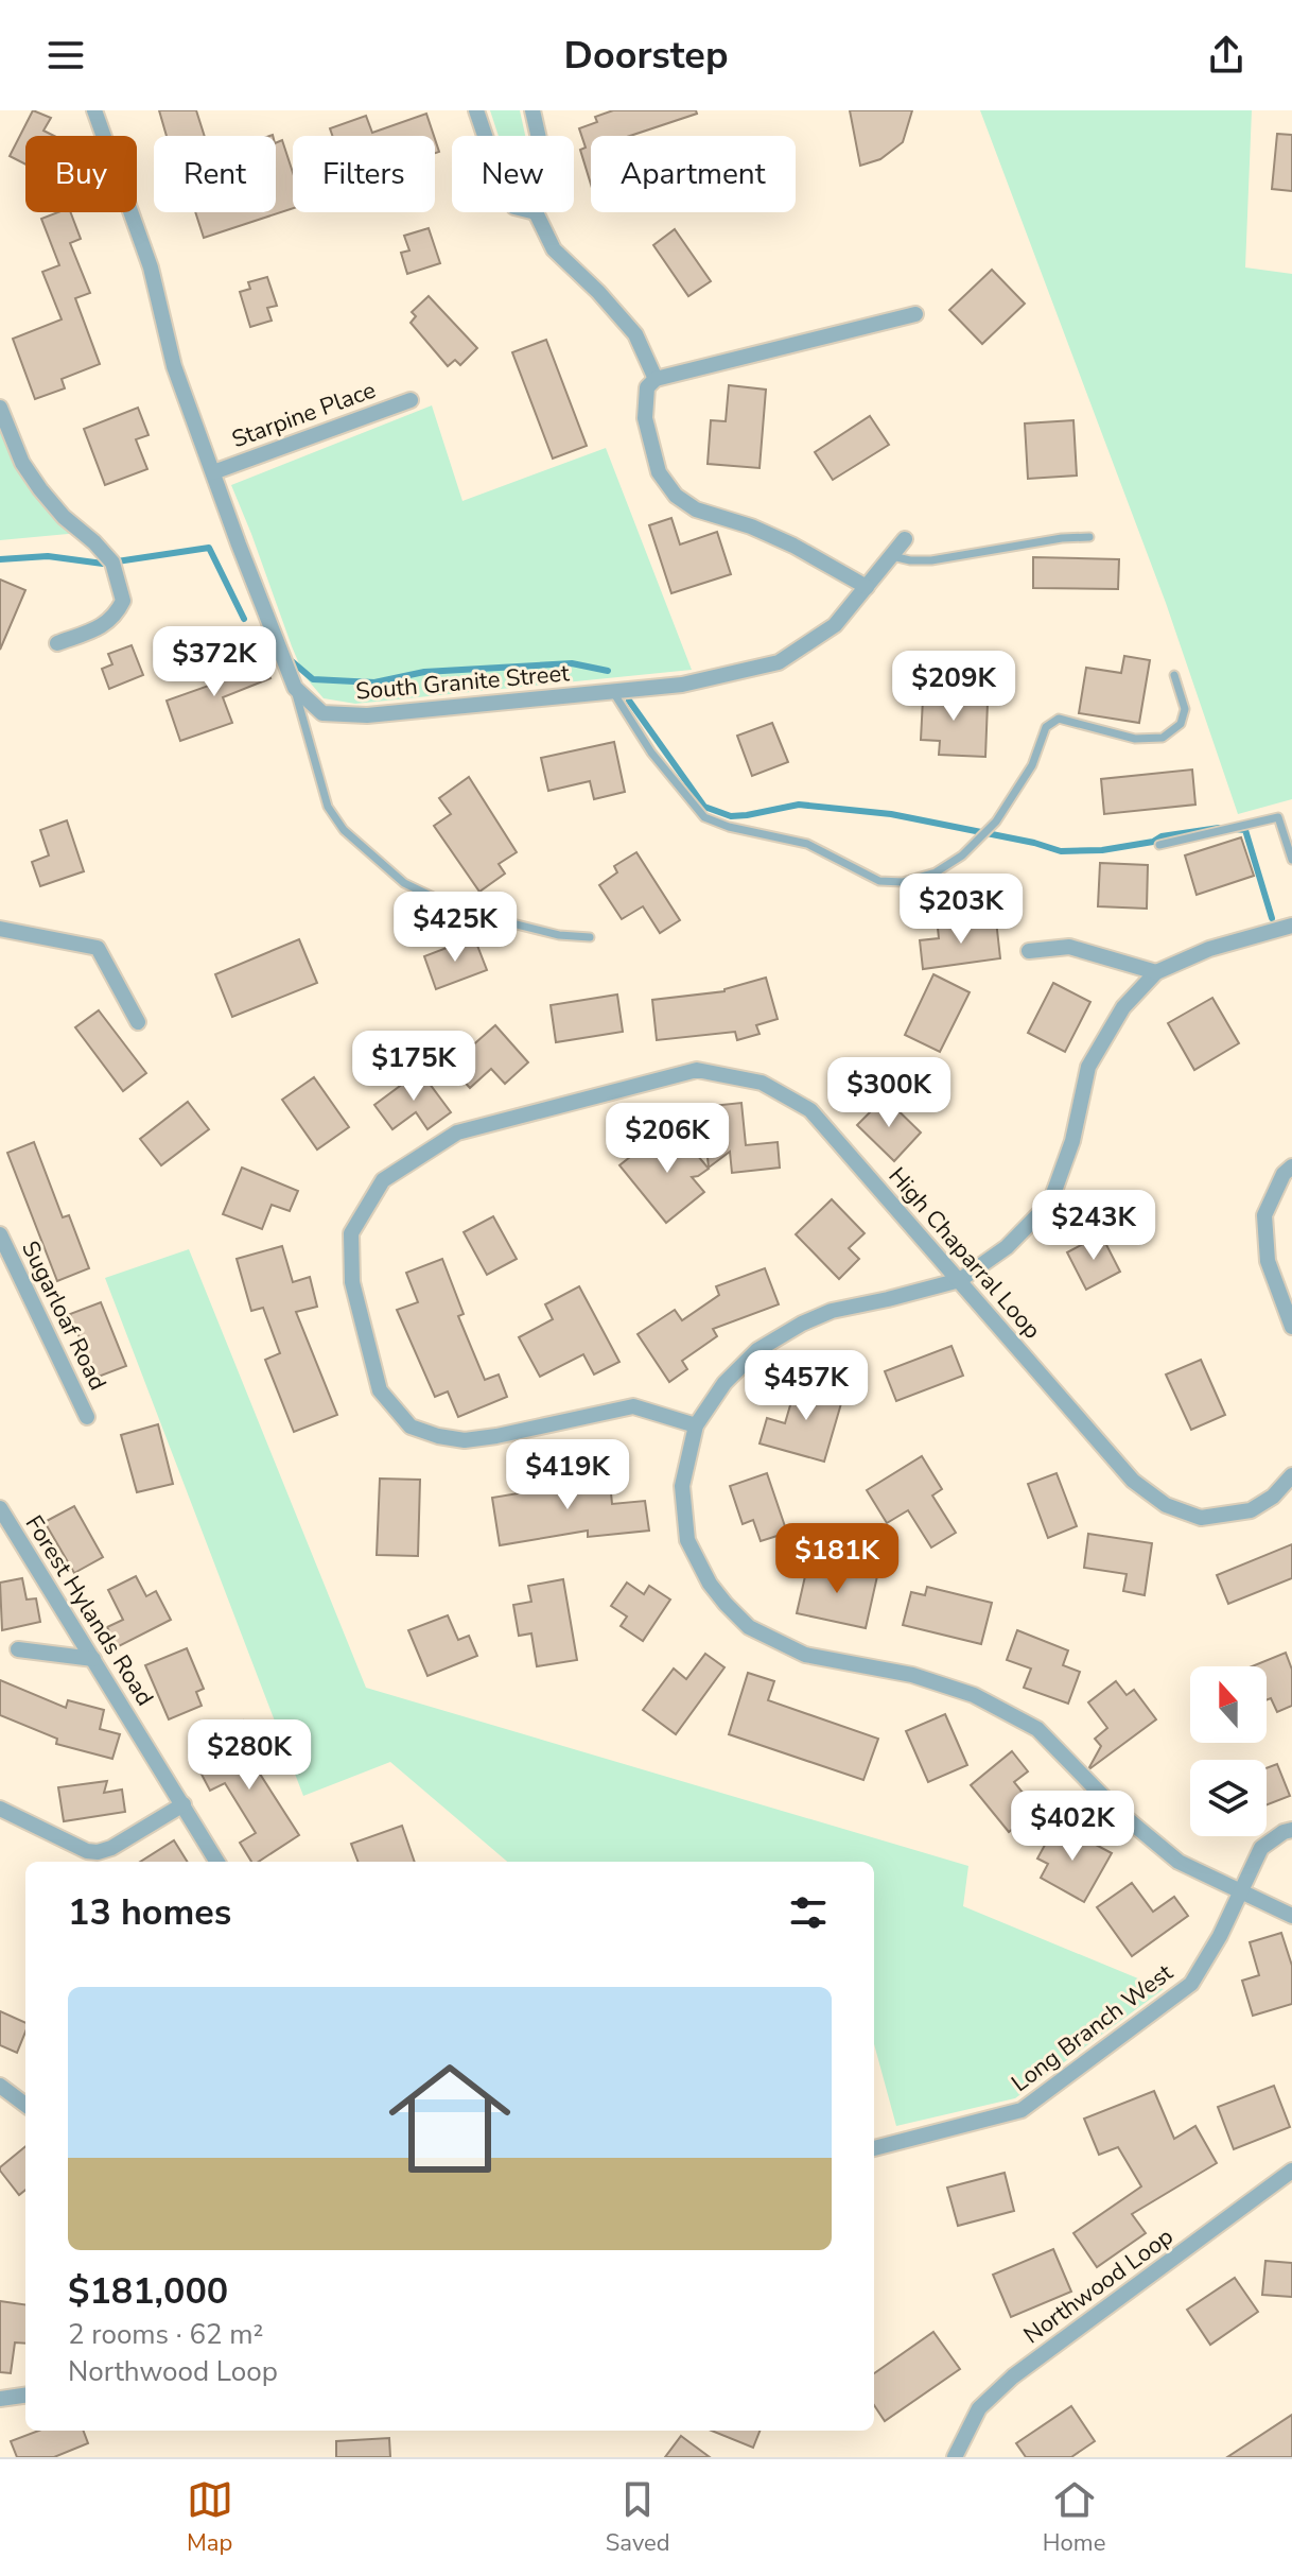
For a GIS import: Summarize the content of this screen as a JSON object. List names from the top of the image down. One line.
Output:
{"streets":{"street":["Starpine Place","South Granite Street","High Chaparral Loop","Sugarloaf Road","Forest Hylands Road","Long Branch West","Northwood Loop"]},"north":"top","page":{"header":"Doorstep","chip":["Buy","Rent","Filters","New","Apartment"],"price":["$372K","$209K","$203K","$425K","$175K","$300K","$206K","$243K","$457K","$419K","$181K","$280K","$402K"],"heading":"13 homes","list":[{"name":"$181,000","note":"2 rooms · 62 m² · Northwood Loop"}],"tabs":["Map","Saved","Home"]}}
